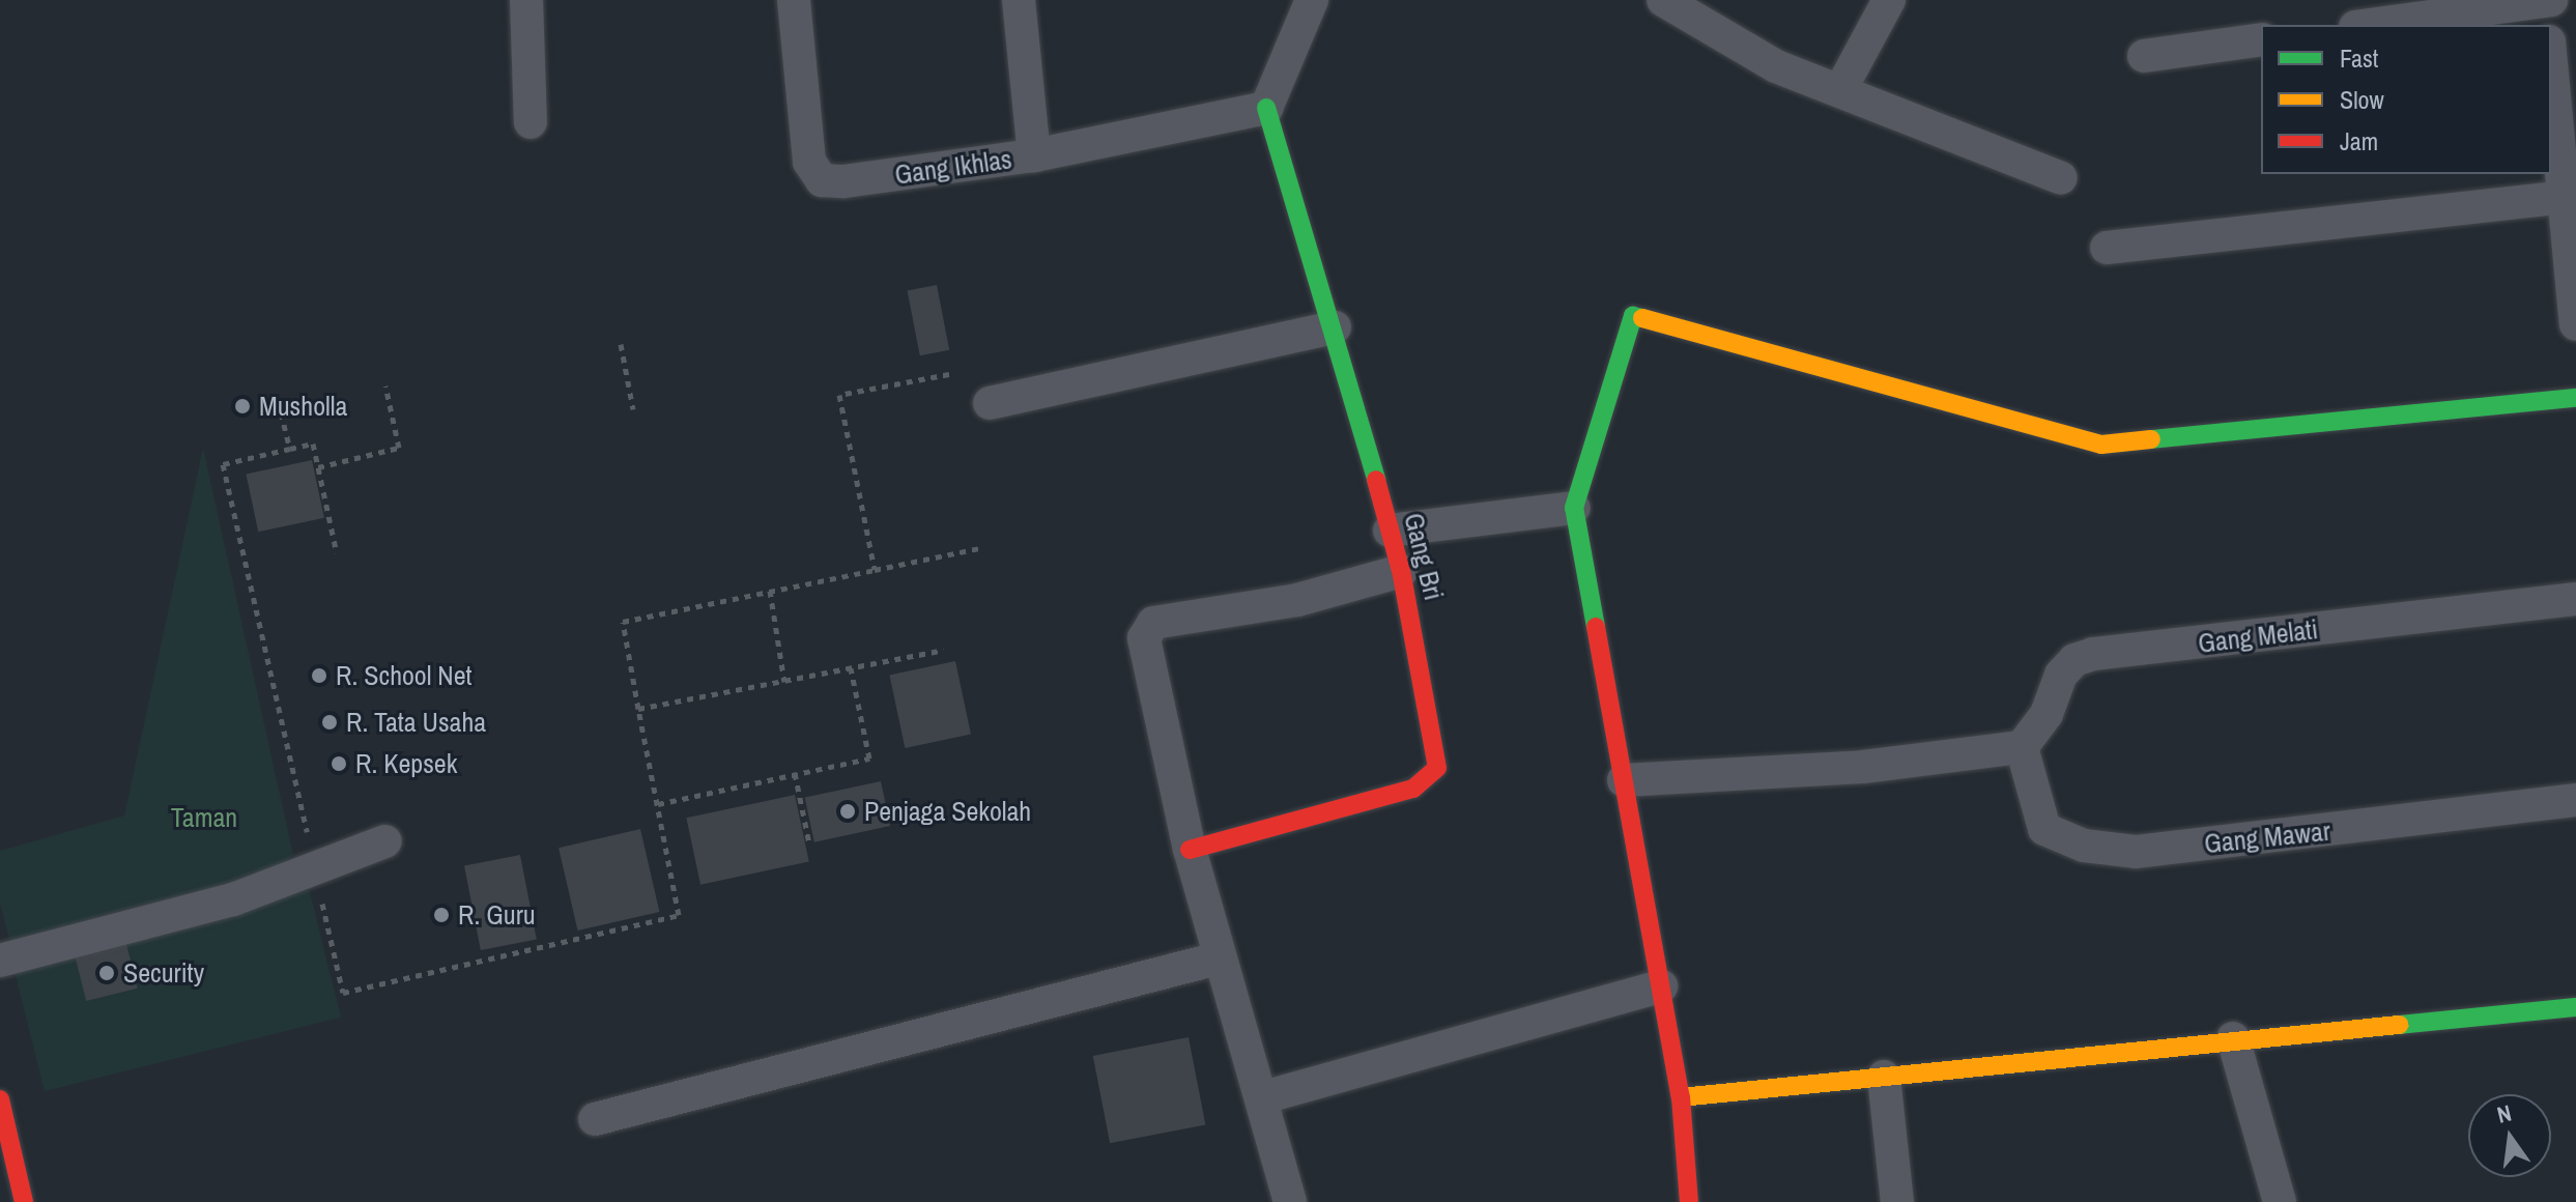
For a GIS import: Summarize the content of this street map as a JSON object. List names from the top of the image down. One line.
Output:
{"streets":{"street":["Gang Ikhlas","Gang Bri","Gang Melati","Gang Mawar"]},"crossings":[["Gang Ikhlas","Gang Bri"],["Gang Melati","Gang Mawar"]],"parks":["Taman"],"places":["Musholla","R. School Net","R. Tata Usaha","R. Kepsek","Penjaga Sekolah","R. Guru","Security"],"legend":["Fast","Slow","Jam"],"north":"top"}
